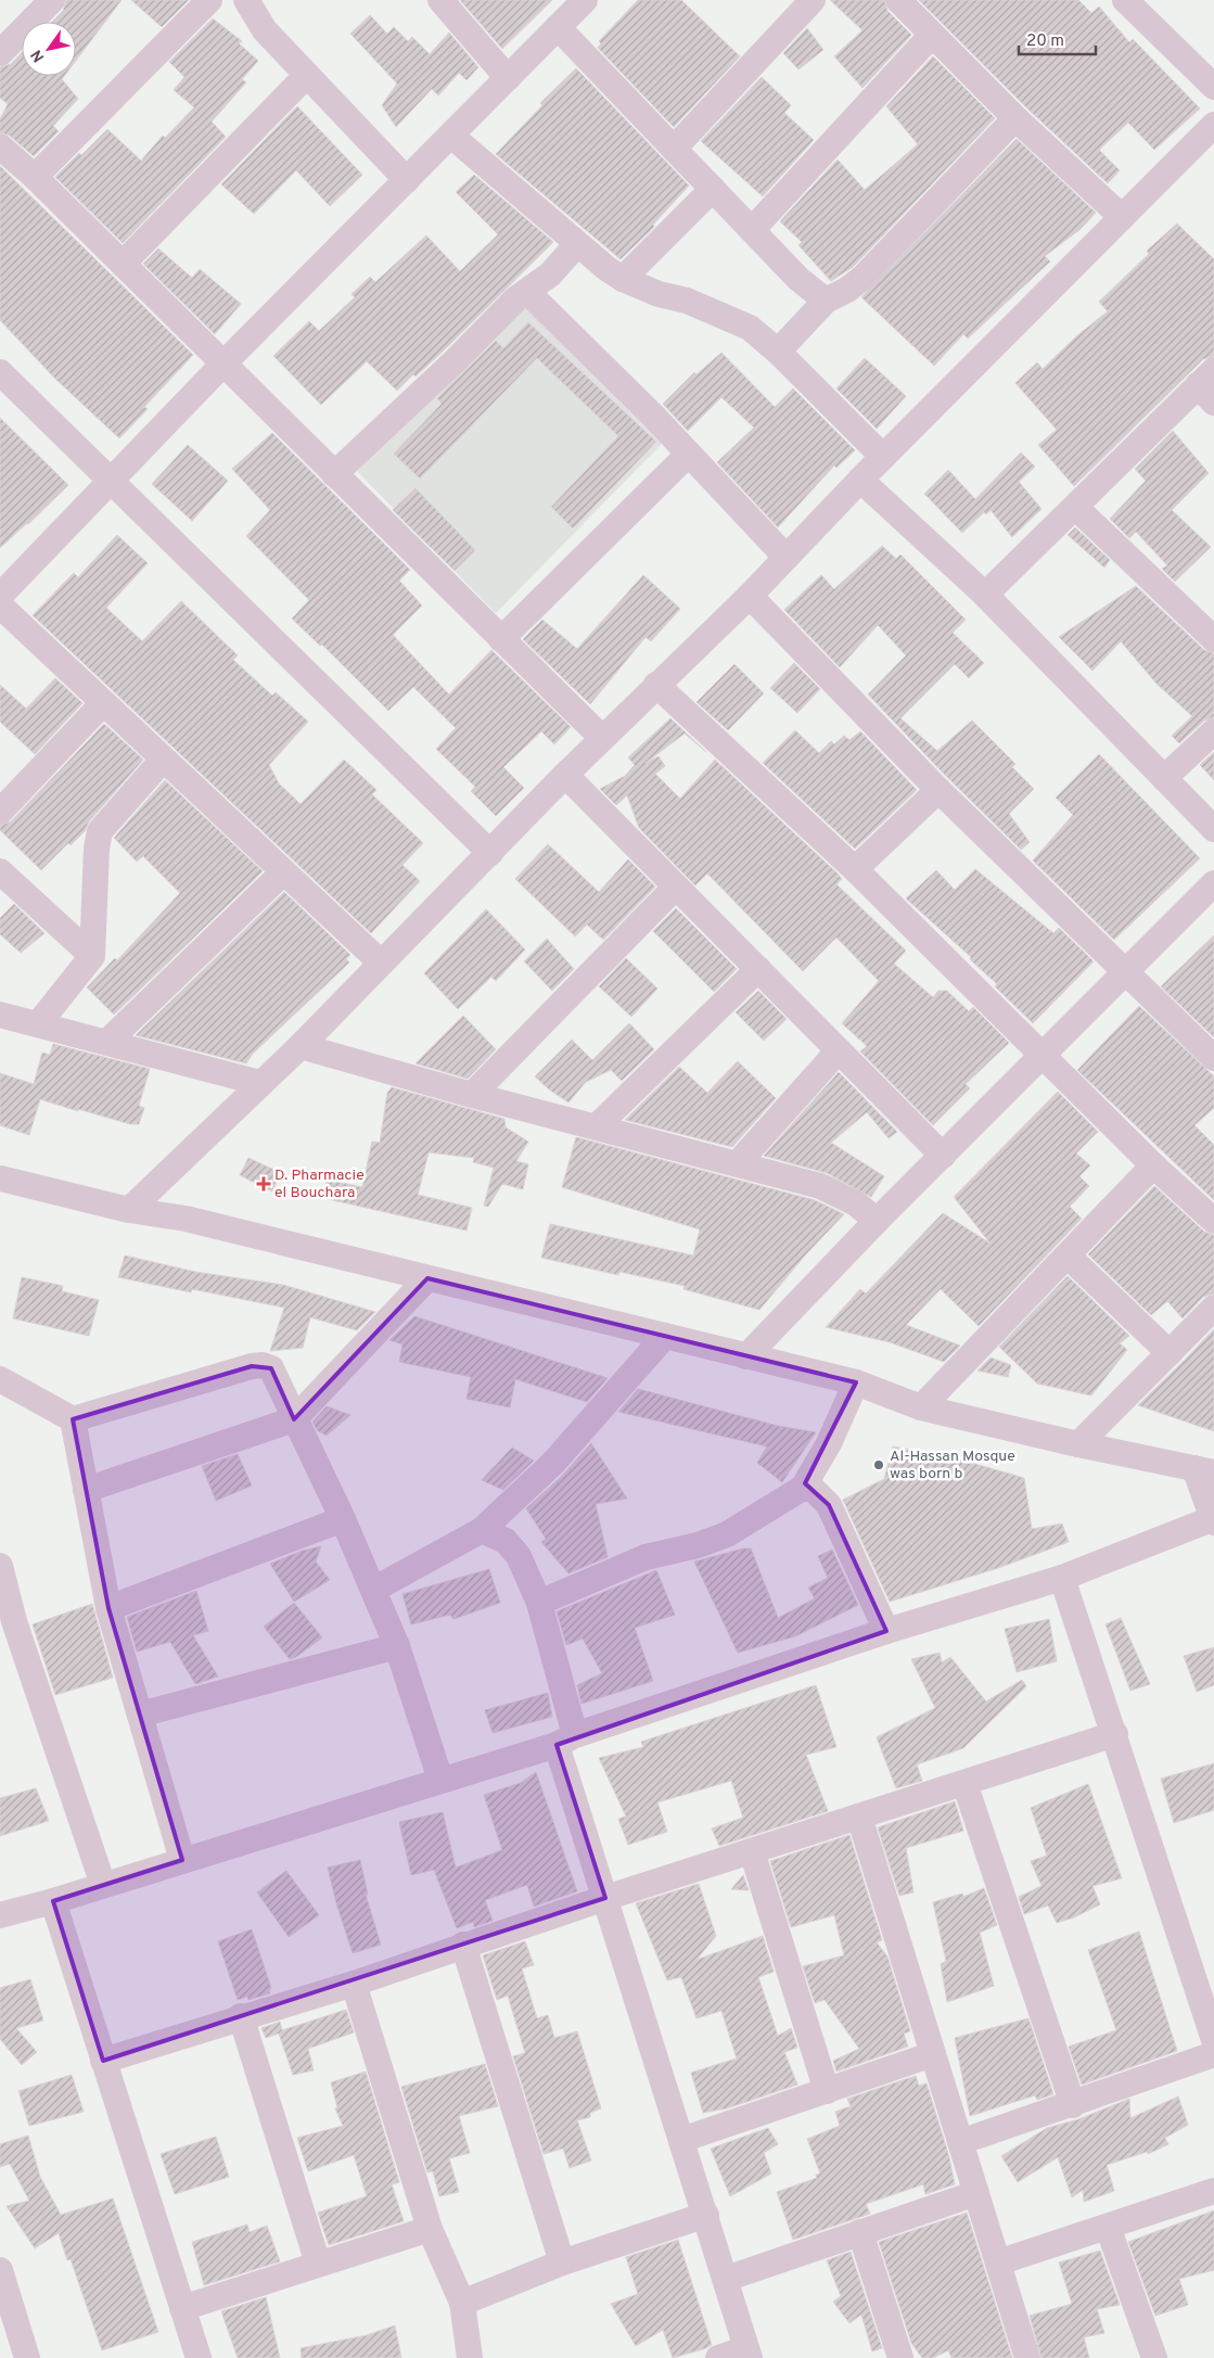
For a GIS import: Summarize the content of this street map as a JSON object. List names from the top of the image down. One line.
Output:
{"places":{"health":["D. Pharmacie el Bouchara"],"other":["Al-Hassan Mosque was born b"]},"scale_bar":"20 m","north":"bottom left"}
